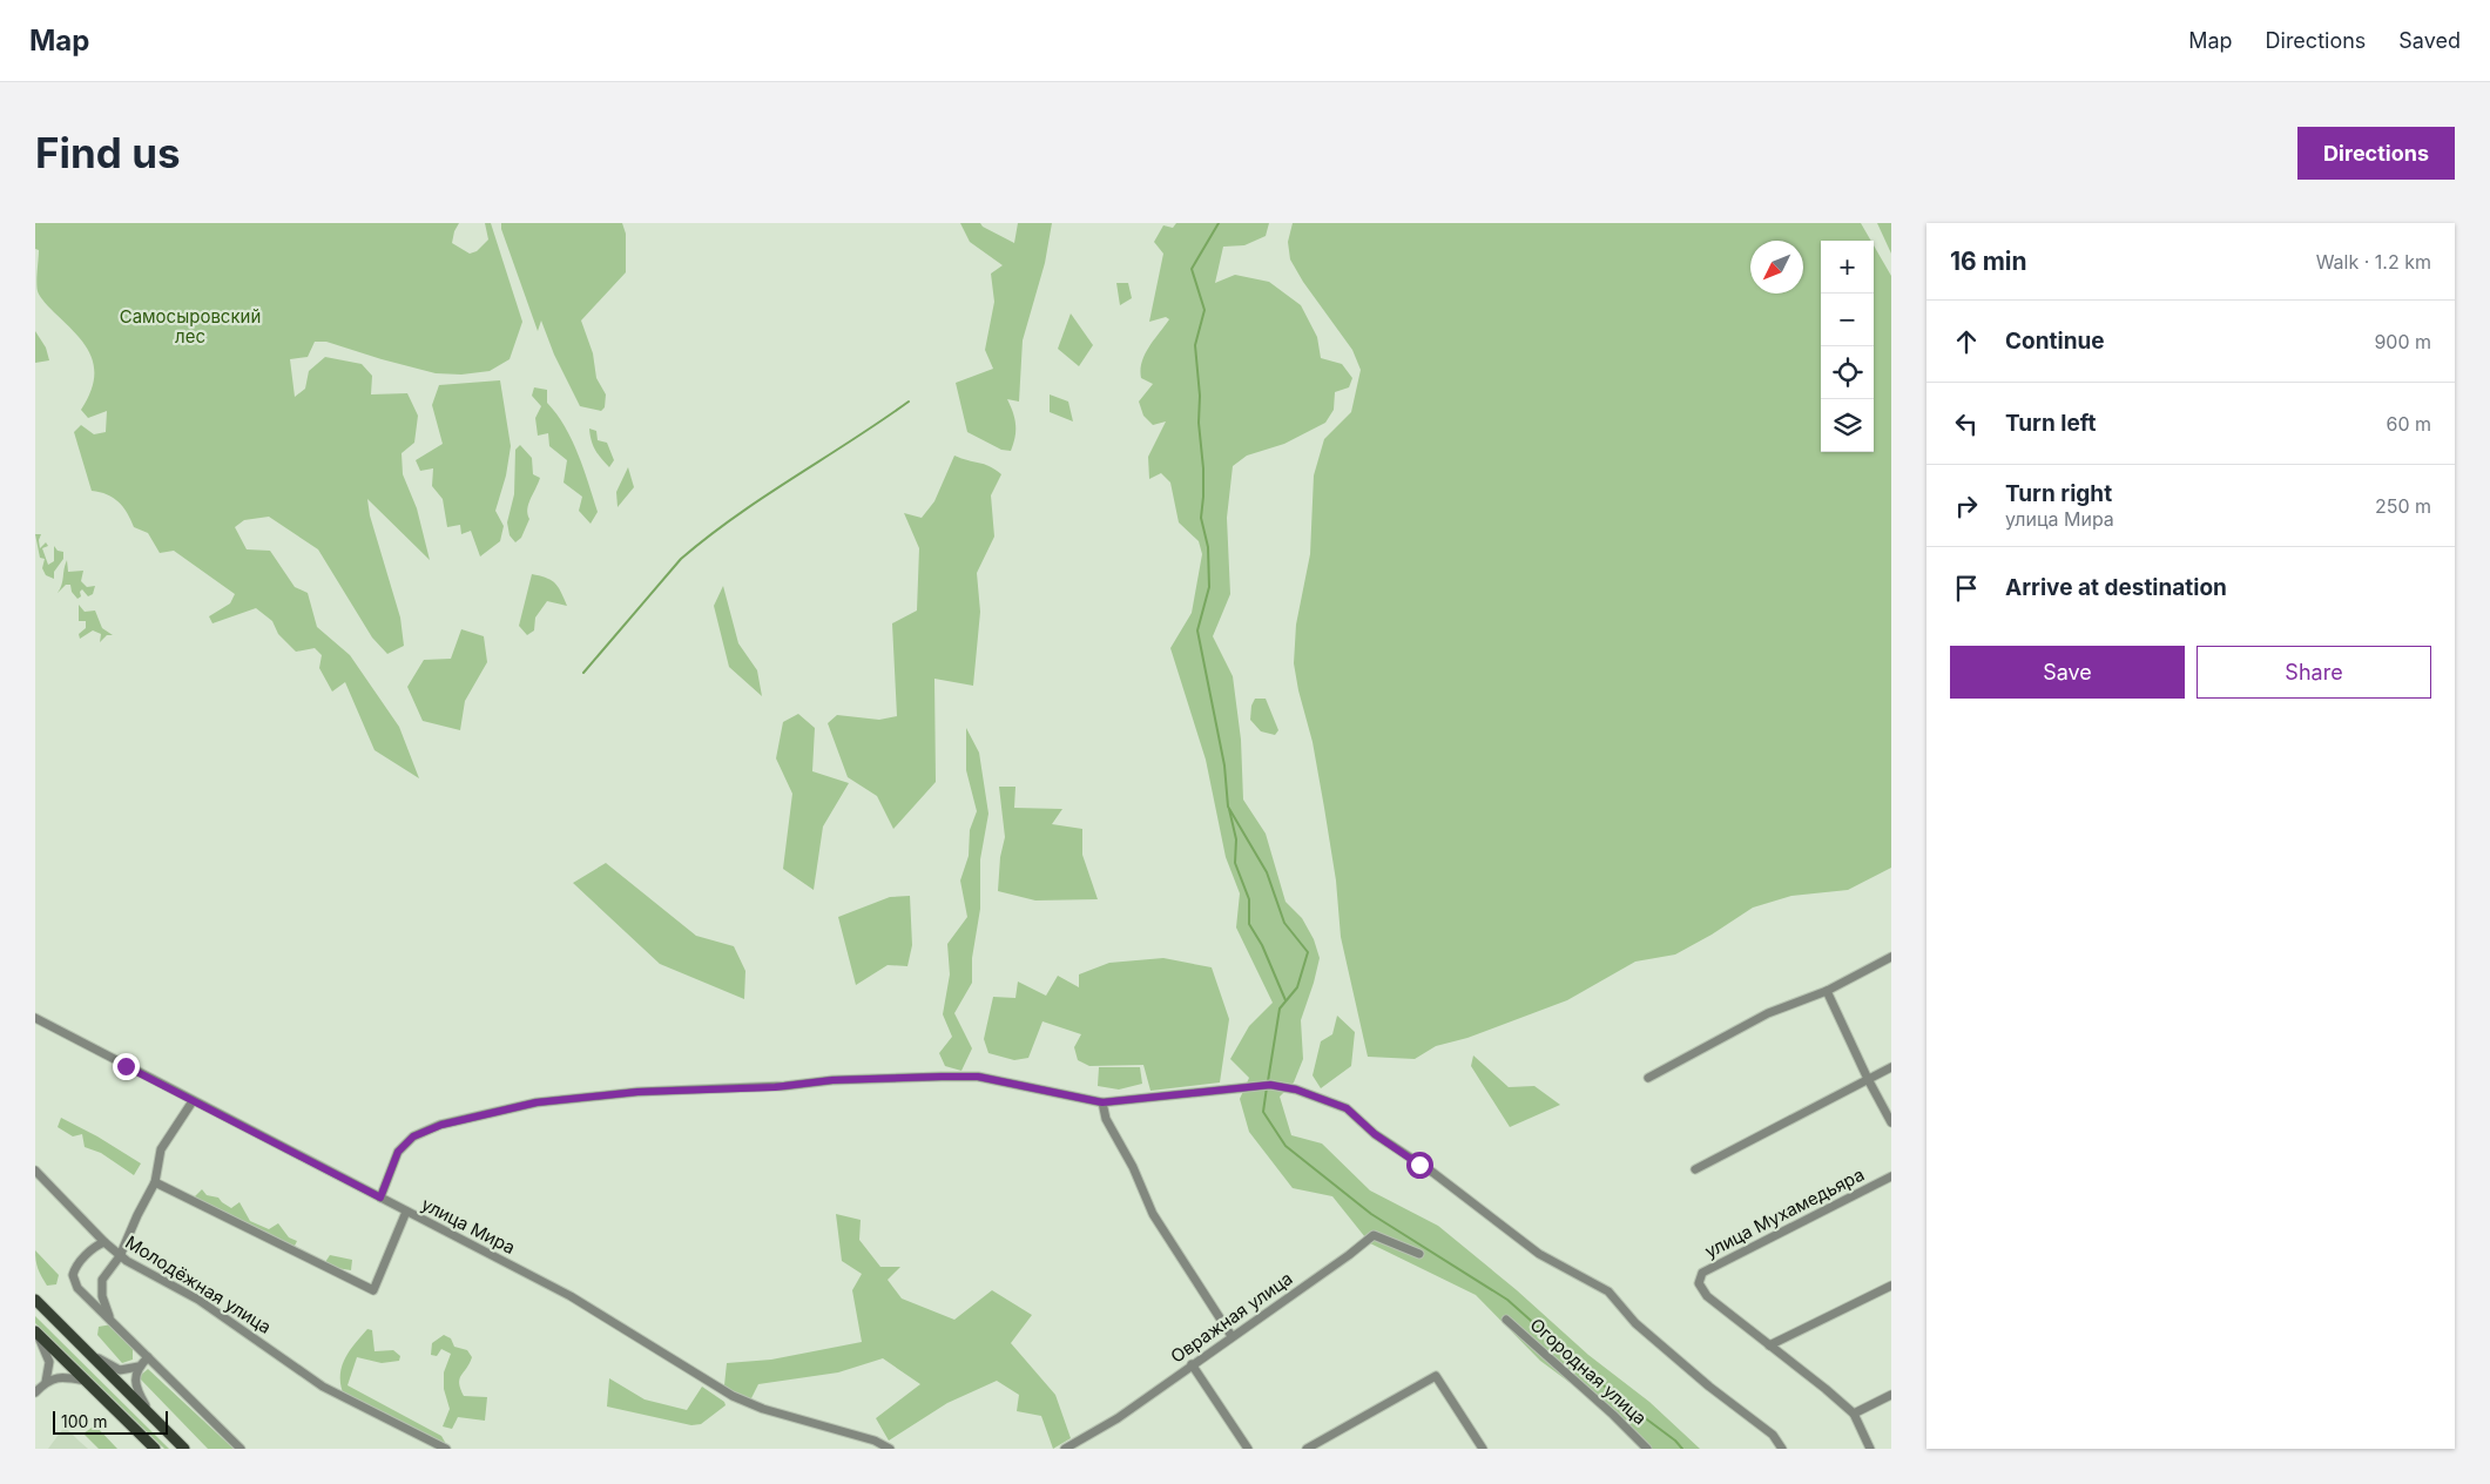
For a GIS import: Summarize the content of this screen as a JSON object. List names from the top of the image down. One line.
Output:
{"streets":{"street":["улица Мухамедьяра","улица Мира","Молодёжная улица","Овражная улица","Огородная улица"]},"parks":["Самосыровский лес"],"scale_bar":"100 m","north":"bottom left","page":{"header":"Map","nav":["Map","Directions","Saved"],"buttons":["Directions",["Save","Share"]],"title":"Find us","heading":["16 min","Walk · 1.2 km"],"map_buttons":["+","−"],"list":[["Continue","900 m"],["Turn left","60 m"],["Turn right","улица Мира","250 m"],"Arrive at destination"],"scale":"100 m"}}
